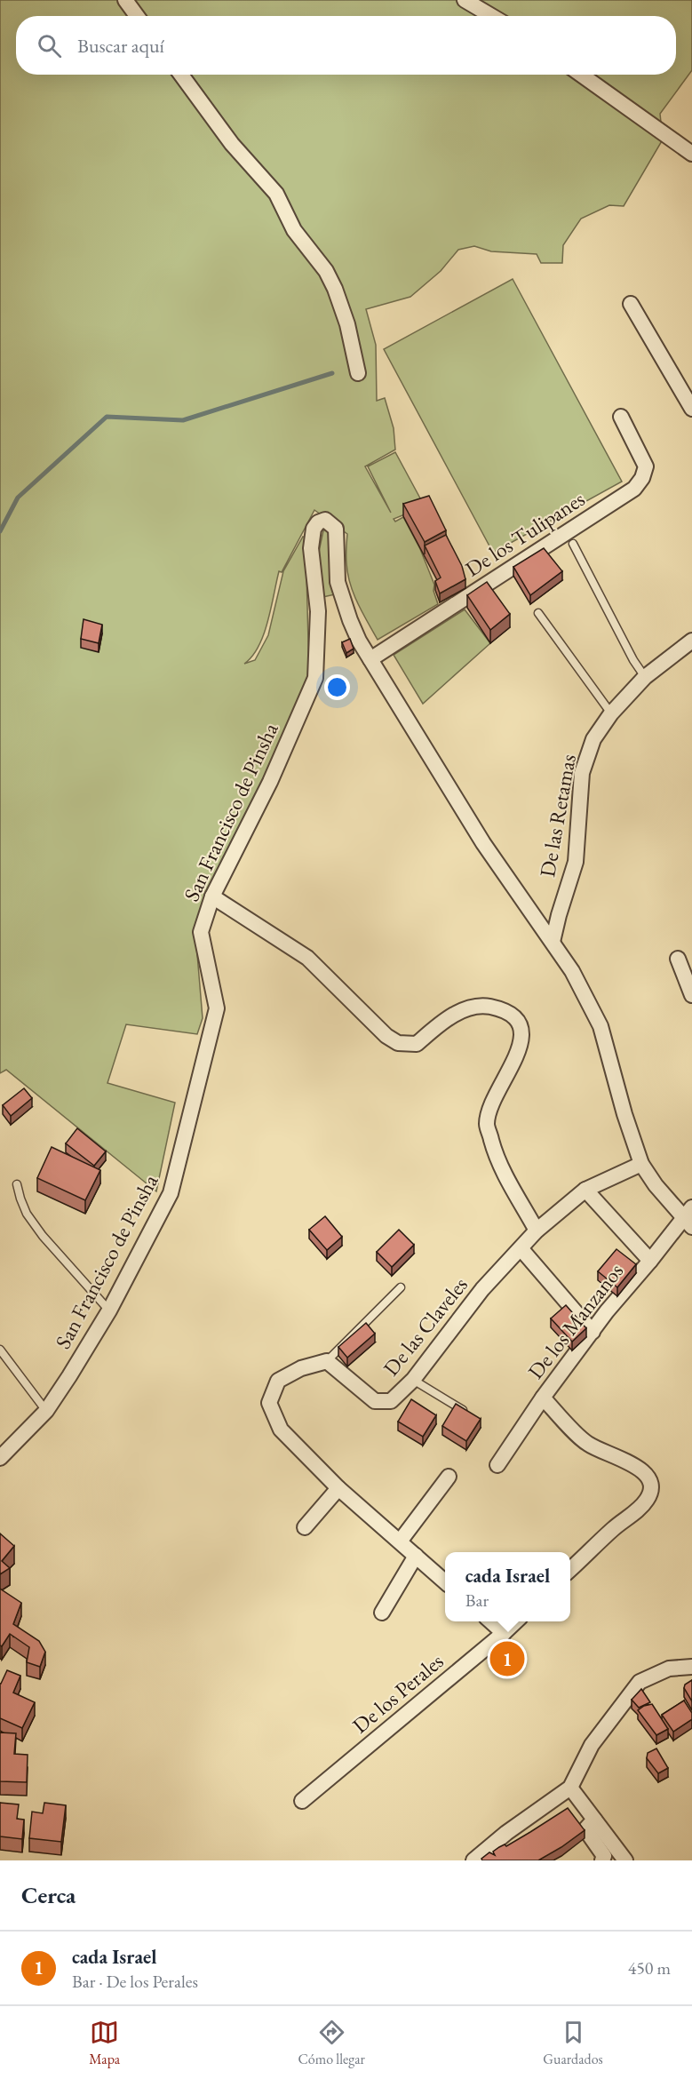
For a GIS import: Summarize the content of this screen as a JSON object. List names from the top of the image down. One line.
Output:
{"streets":{"street":["De los Tulipanes","San Francisco de Pinsha","De las Retamas","De los Manzanos","De las Claveles","De los Perales"]},"crossings":[["De los Tulipanes","San Francisco de Pinsha"]],"page":{"search":"Buscar aquí","popup":["cada Israel","Bar"],"pins":"1","heading":"Cerca","list":[{"mark":"1","name":"cada Israel","note":"Bar · De los Perales","value":"450 m"}],"nav":["Mapa","Cómo llegar","Guardados"]}}
